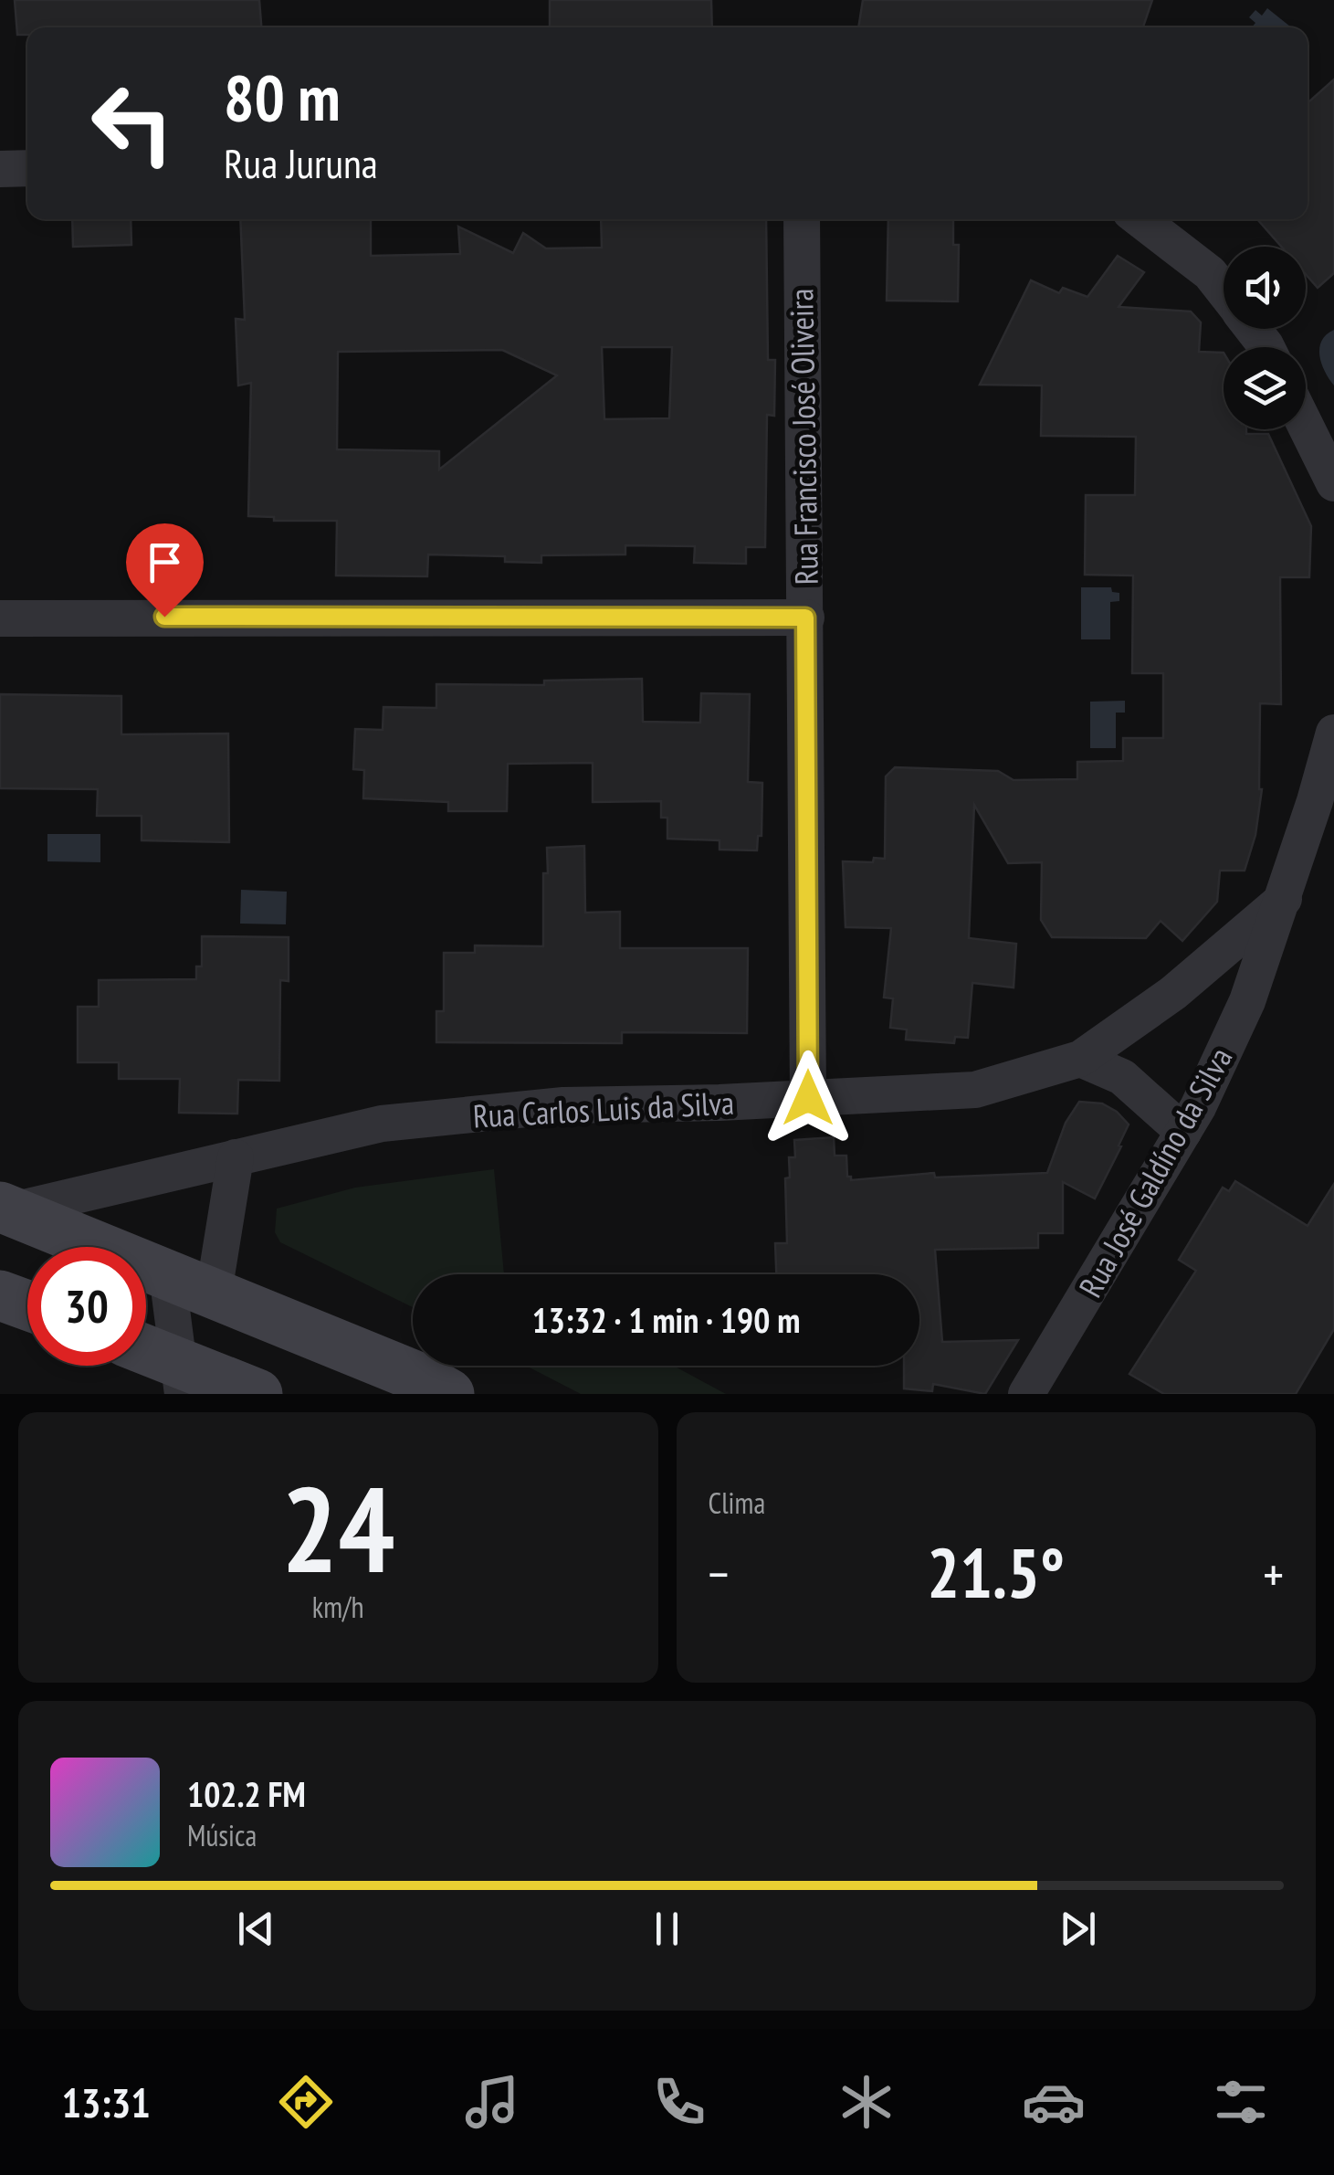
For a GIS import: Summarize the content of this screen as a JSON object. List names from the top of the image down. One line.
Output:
{"streets":{"street":["Rua Francisco José Oliveira","Rua Carlos Luis da Silva","Rua José Galdíno da Silva"]},"crossings":[["Rua Francisco José Oliveira","Rua Carlos Luis da Silva"],["Rua Carlos Luis da Silva","Rua José Galdíno da Silva"]],"page":{"turn":["80 m","Rua Juruna"],"limit":"30","trip":"13:32 · 1 min · 190 m","tile":[["24","km/h"],"Clima"],"heat":["−","21.5°","+"],"song":["102.2 FM","Música"],"tabs":"13:31"}}
